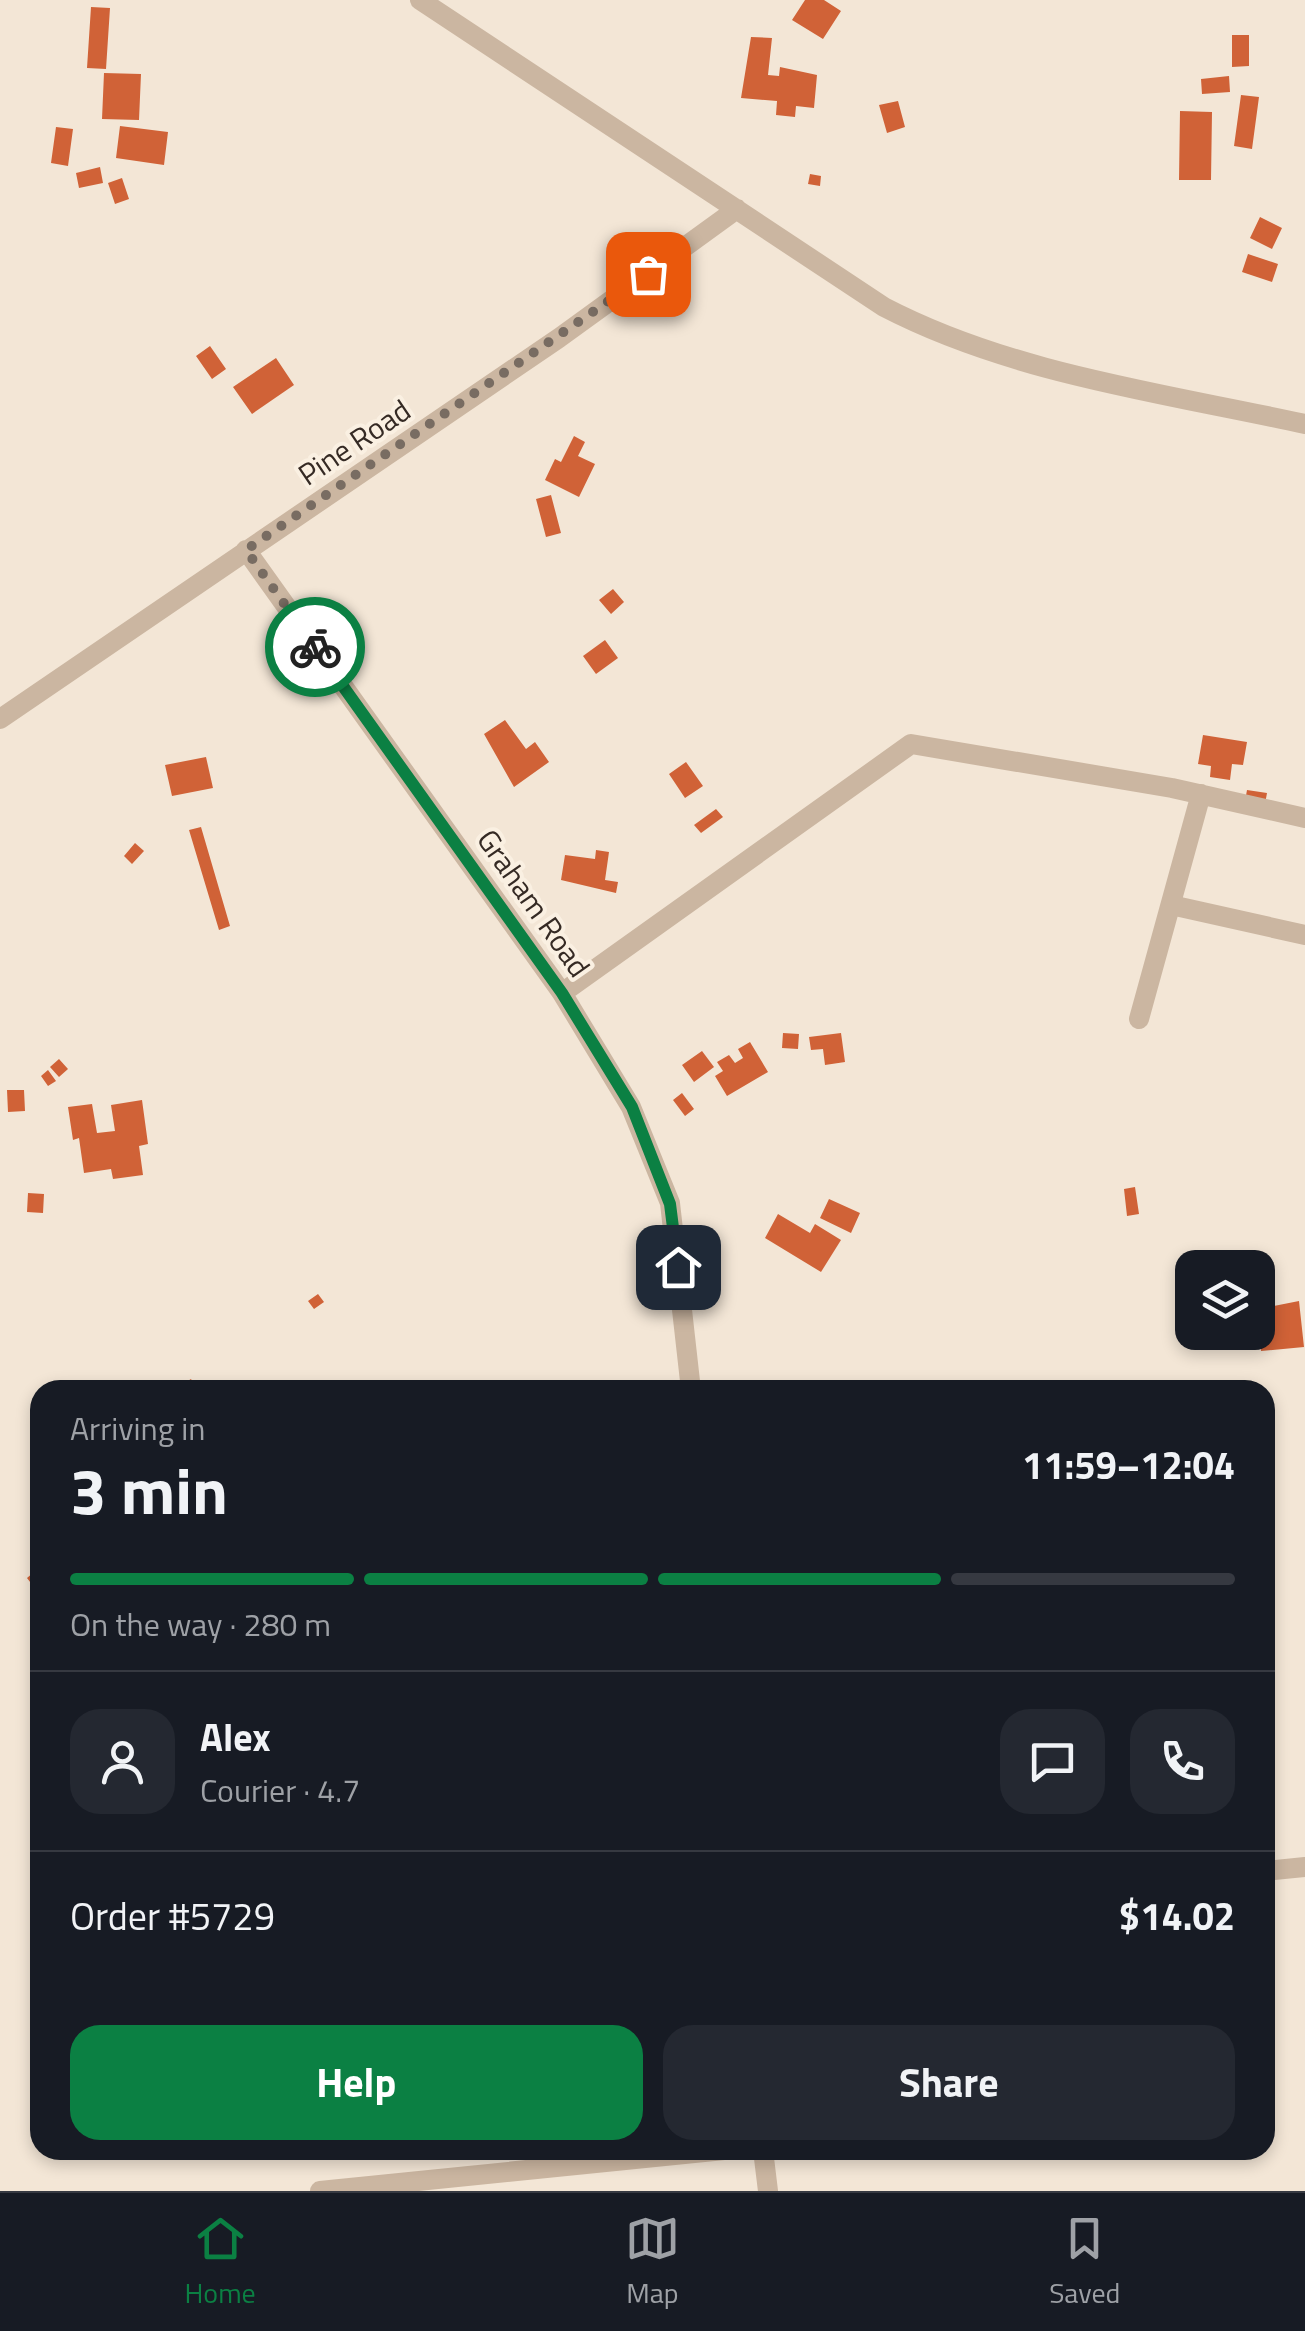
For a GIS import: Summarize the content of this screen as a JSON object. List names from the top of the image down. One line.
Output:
{"streets":{"street":["Pine Road","Graham Road"]},"crossings":[["Pine Road","Graham Road"]],"page":{"heading":["3 min","Arriving in","11:59–12:04"],"panel":["Alex","Courier · 4.7","Order #5729","$14.02"],"bar":"On the way · 280 m","buttons":["Help","Share"],"tabs":["Home","Map","Saved"]}}
